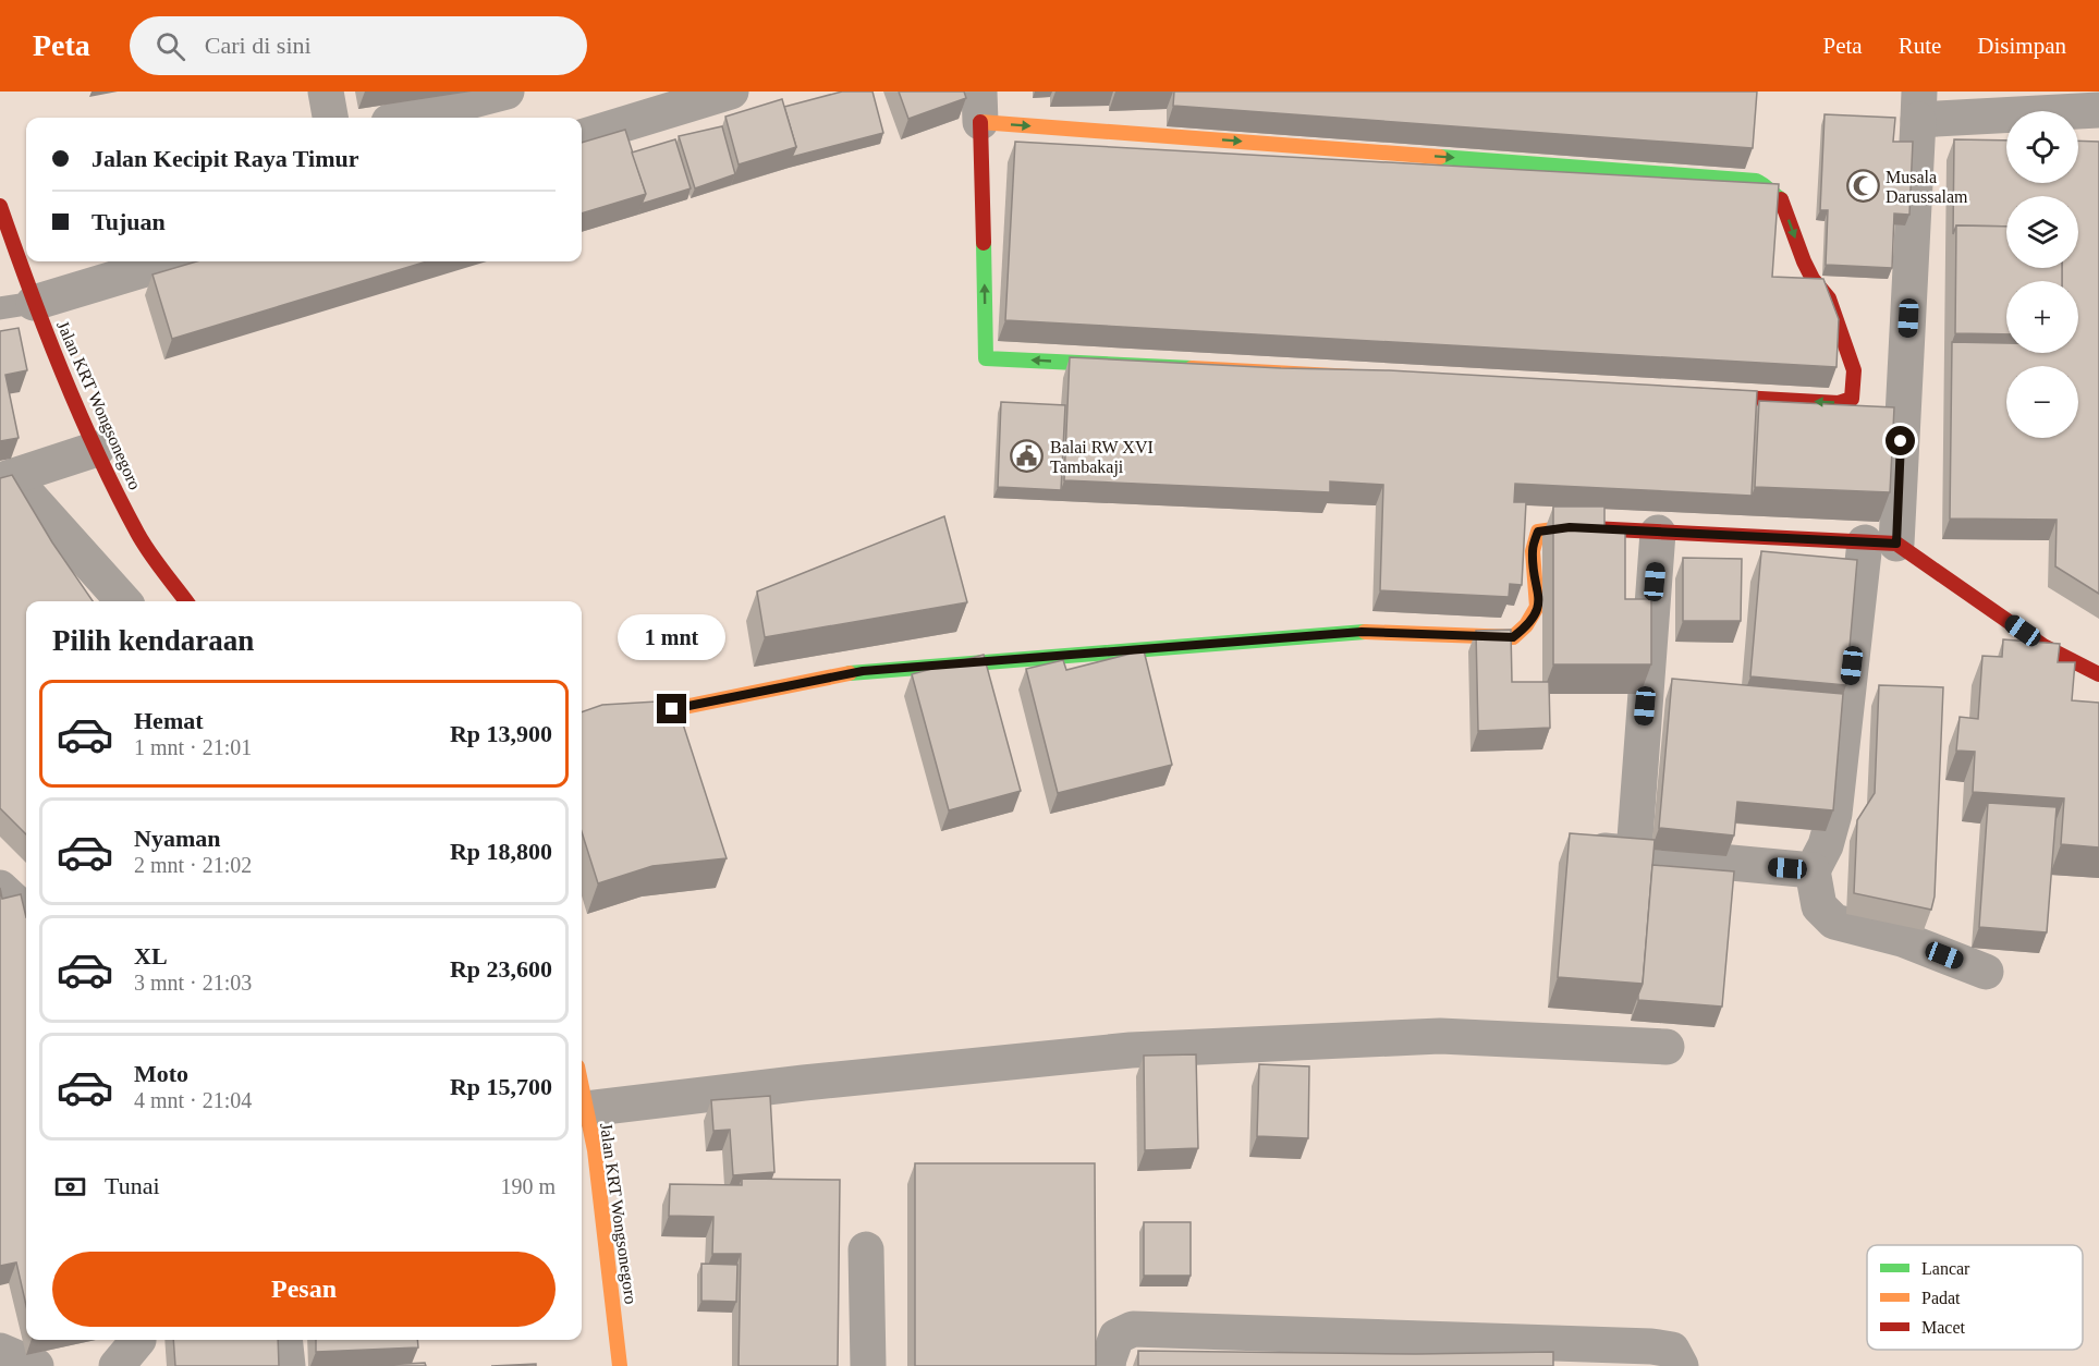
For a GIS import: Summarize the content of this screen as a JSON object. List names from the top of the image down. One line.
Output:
{"streets":{"street":["Jalan KRT Wongsonegoro"]},"places":{"mosque":["Musala Darussalam"],"public building":["Balai RW XVI Tambakaji"]},"legend":["Lancar","Padat","Macet"],"page":{"header":"Peta","search":"Cari di sini","nav":["Peta","Rute","Disimpan"],"map_buttons":["+","−"],"banner":["Jalan Kecipit Raya Timur","Tujuan"],"heading":"Pilih kendaraan","bubble":"1 mnt","list":[{"name":"Hemat","note":"1 mnt · 21:01","value":"Rp 13,900"},{"name":"Nyaman","note":"2 mnt · 21:02","value":"Rp 18,800"},{"name":"XL","note":"3 mnt · 21:03","value":"Rp 23,600"},{"name":"Moto","note":"4 mnt · 21:04","value":"Rp 15,700"}],"pay":["Tunai","190 m"],"buttons":"Pesan"}}
